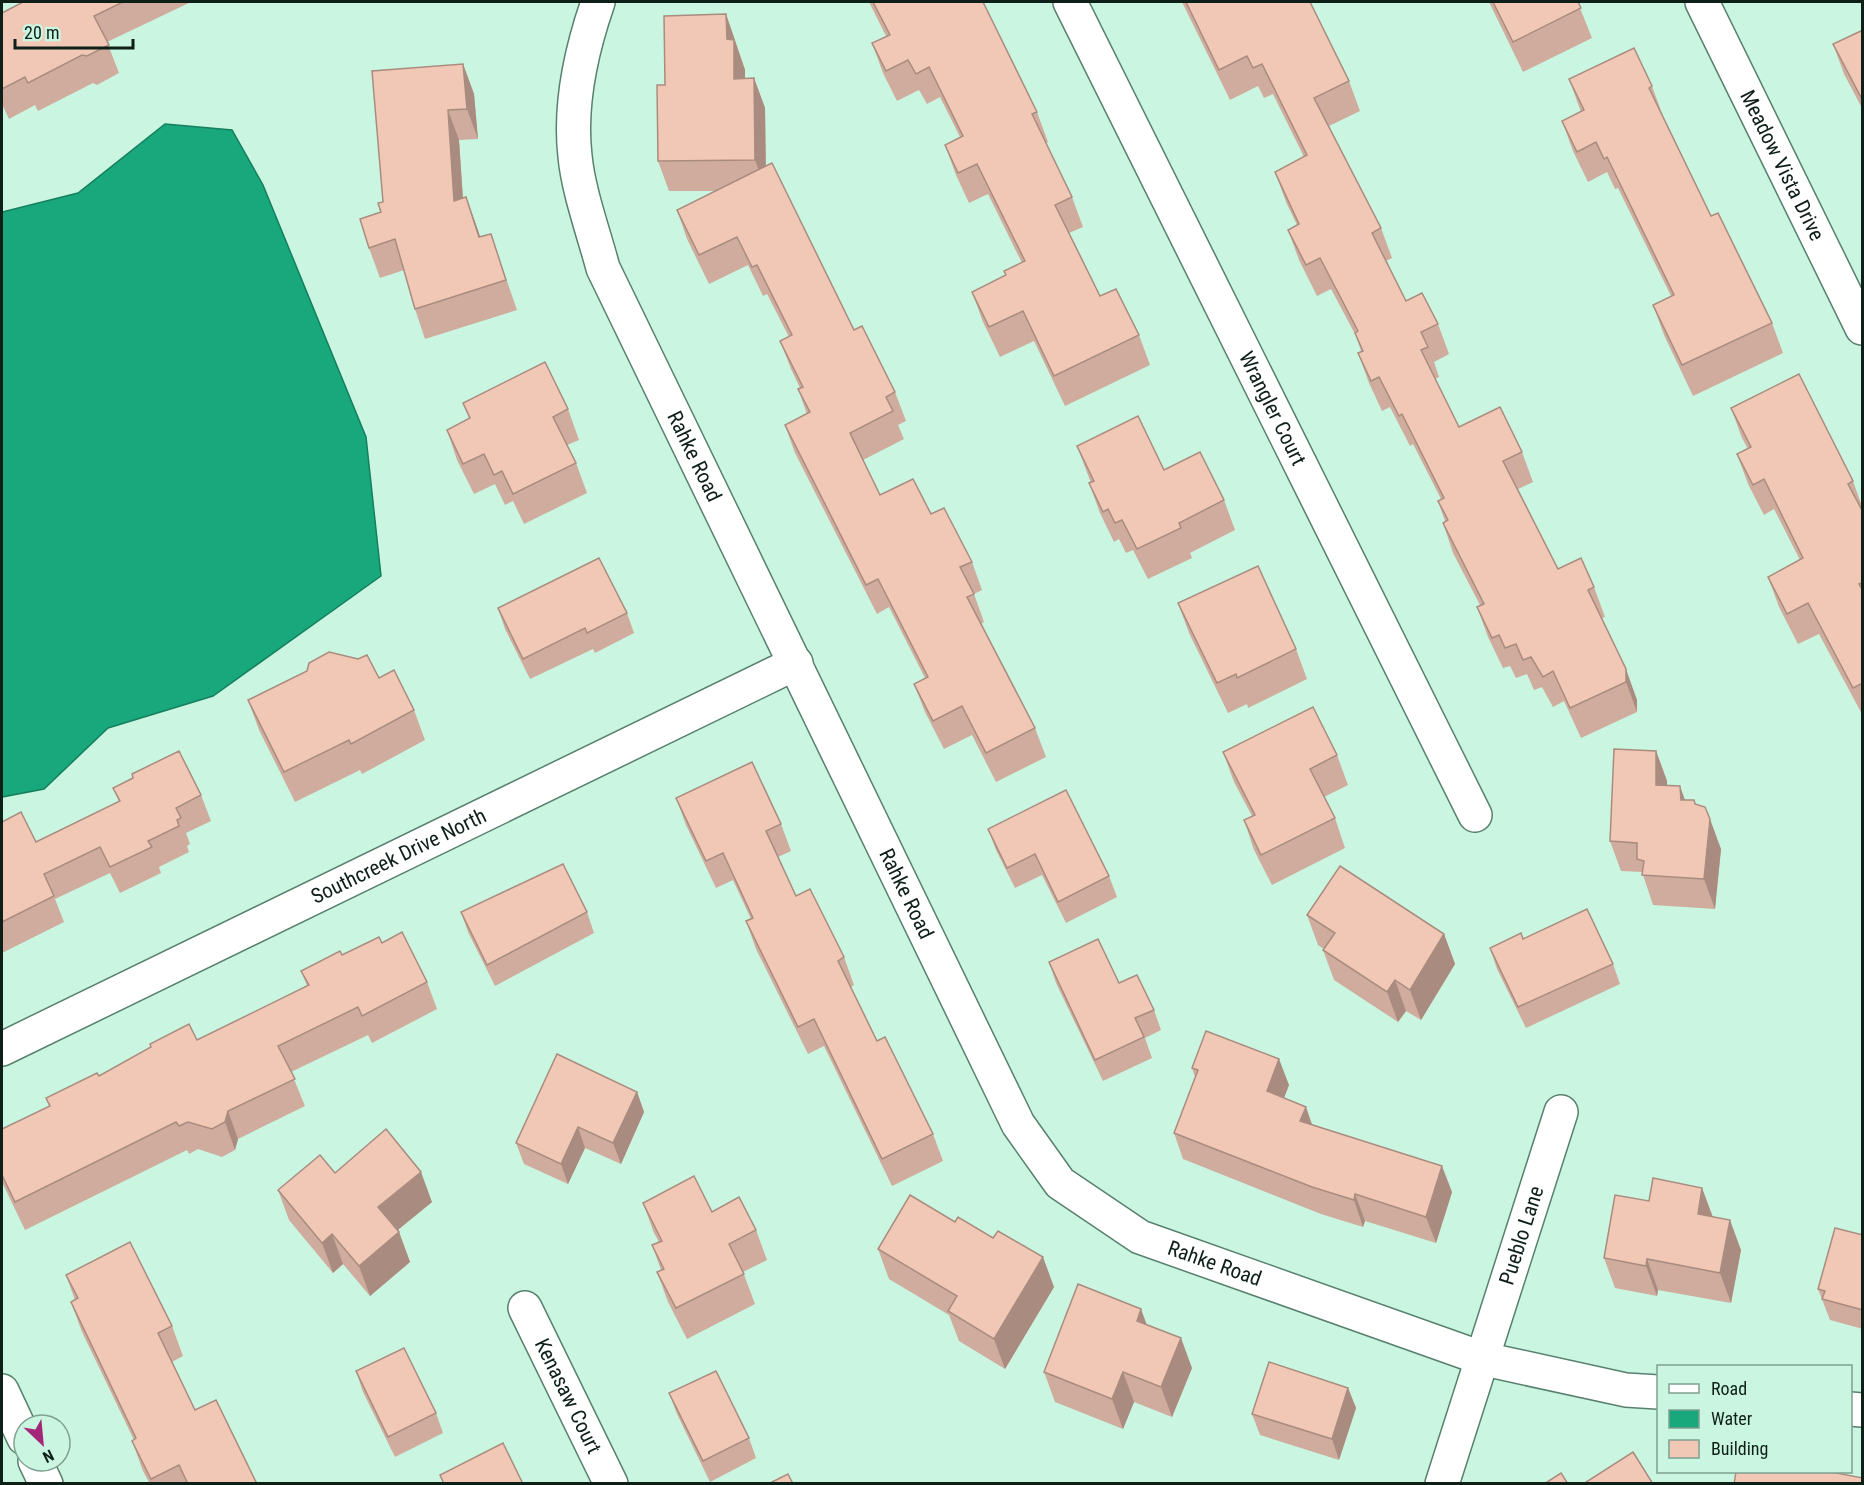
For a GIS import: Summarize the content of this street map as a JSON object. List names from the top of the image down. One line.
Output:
{"streets":{"street":["Meadow Vista Drive","Wrangler Court","Rahke Road","Southcreek Drive North","Pueblo Lane","Kenasaw Court"]},"crossings":[["Rahke Road","Southcreek Drive North"],["Rahke Road","Pueblo Lane"]],"legend":["Road","Water","Building"],"scale_bar":"20 m","north":"bottom right"}
